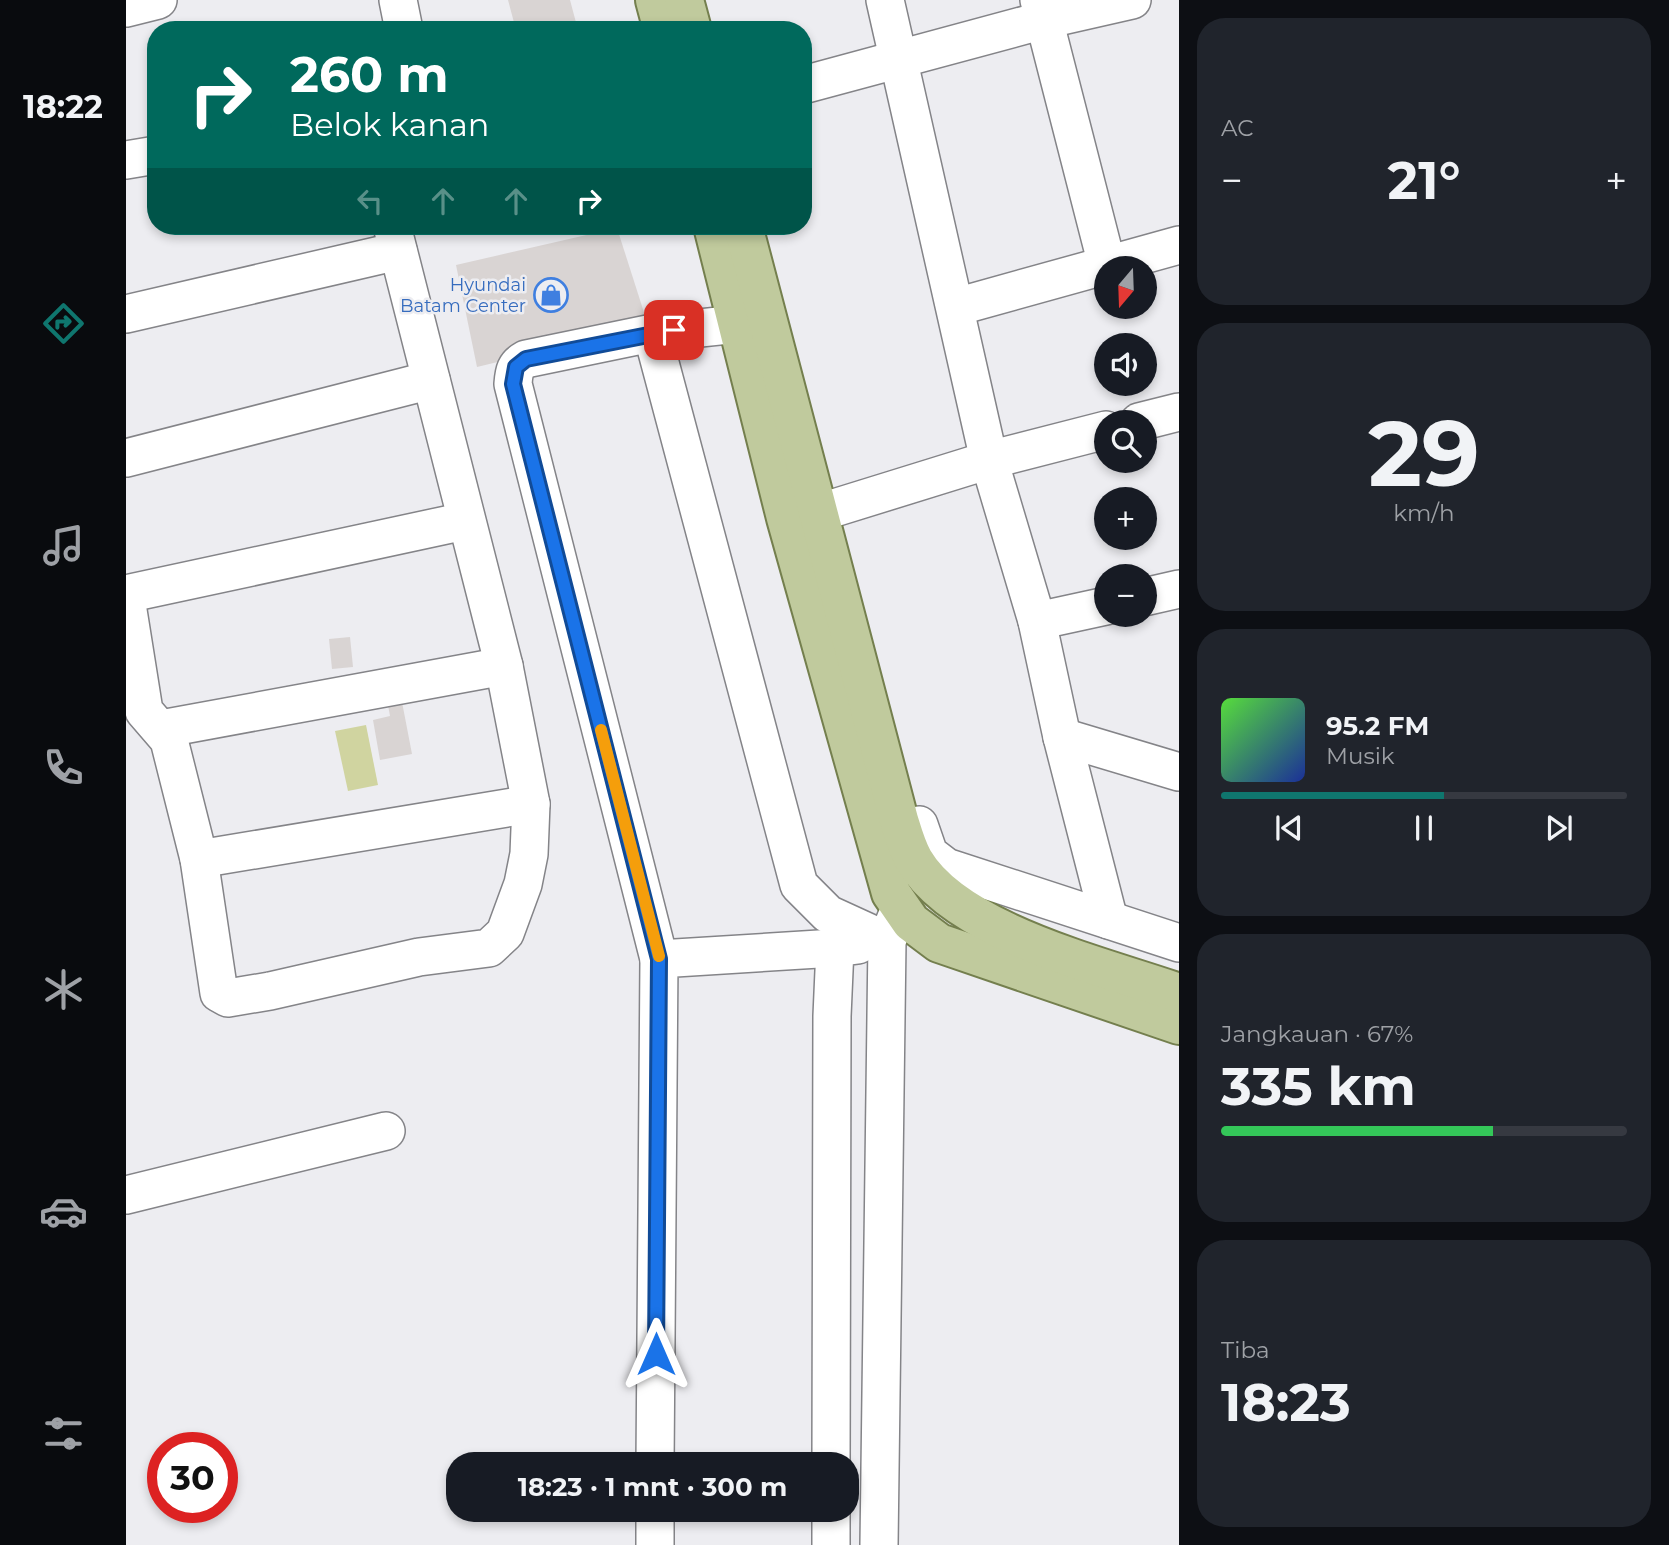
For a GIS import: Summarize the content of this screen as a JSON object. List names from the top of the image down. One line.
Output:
{"places":{"shop":["Hyundai Batam Center"]},"north":"bottom","page":{"tabs":"18:22","tile":["AC",["29","km/h"],["Jangkauan · 67%","335 km"],["Tiba","18:23"]],"turn":["260 m","Belok kanan"],"heat":["−","21°","+"],"map_buttons":["+","−"],"song":["95.2 FM","Musik"],"limit":"30","trip":"18:23 · 1 mnt · 300 m"}}
